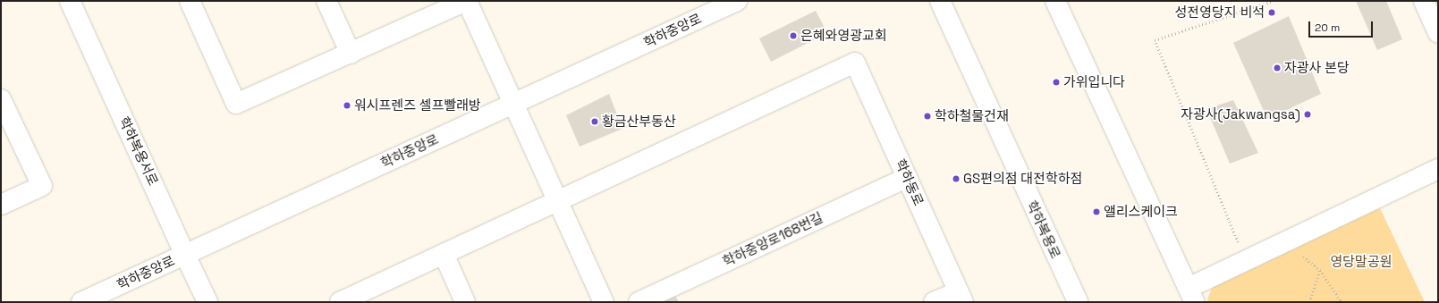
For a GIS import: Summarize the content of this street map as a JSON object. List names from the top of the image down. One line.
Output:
{"streets":{"street":["학하중앙로","학하복용서로","학하동로","학하복용로","학하중앙로168번길"]},"crossings":[["학하중앙로","학하복용서로"],["학하동로","학하중앙로168번길"]],"parks":["영당말공원"],"places":["성전영당지 비석","은혜와영광교회","자광사 본당","가위입니다","워시프렌즈 셀프빨래방","자광사(Jakwangsa)","학하철물건재","황금산부동산","GS편의점 대전학하점","앨리스케이크"],"scale_bar":"20 m"}
